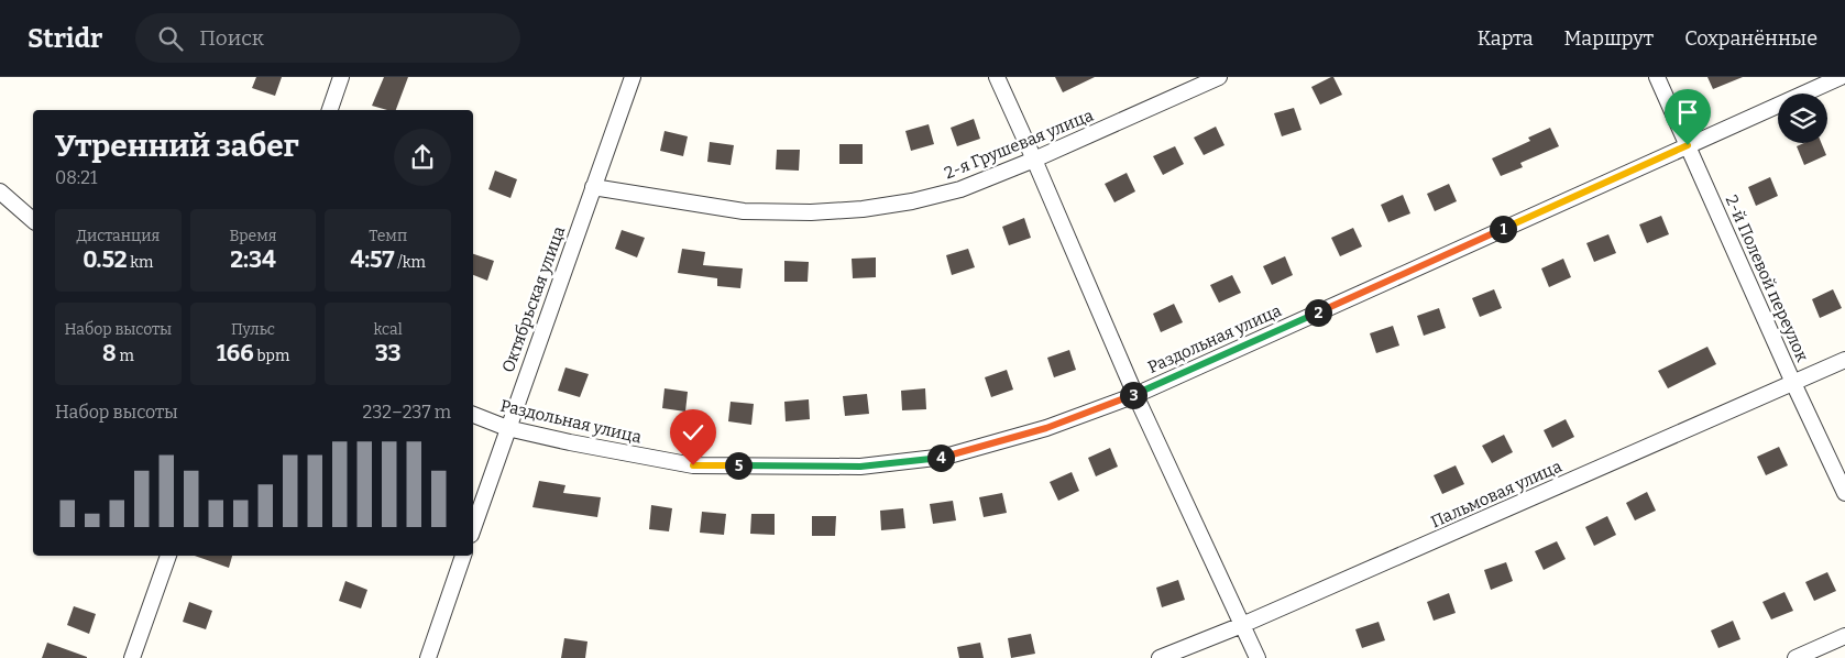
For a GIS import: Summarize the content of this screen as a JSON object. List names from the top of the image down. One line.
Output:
{"streets":{"street":["2-я Грушевая улица","2-й Полевой переулок","Октябрьская улица","Раздольная улица","Пальмовая улица"]},"crossings":[["2-я Грушевая улица","Октябрьская улица"],["2-й Полевой переулок","Раздольная улица"],["2-й Полевой переулок","Пальмовая улица"],["Октябрьская улица","Раздольная улица"]],"page":{"header":"Stridr","search":"Поиск","nav":["Карта","Маршрут","Сохранённые"],"heading":["Утренний забег","08:21"],"stats":[["Дистанция","0.52 km"],["Время","2:34"],["Темп","4:57 /km"],["Набор высоты","8 m"],["Пульс","166 bpm"],["kcal","33"]],"pins":["1","2","3","4","5"],"chart":["Набор высоты","232–237 m"]}}
